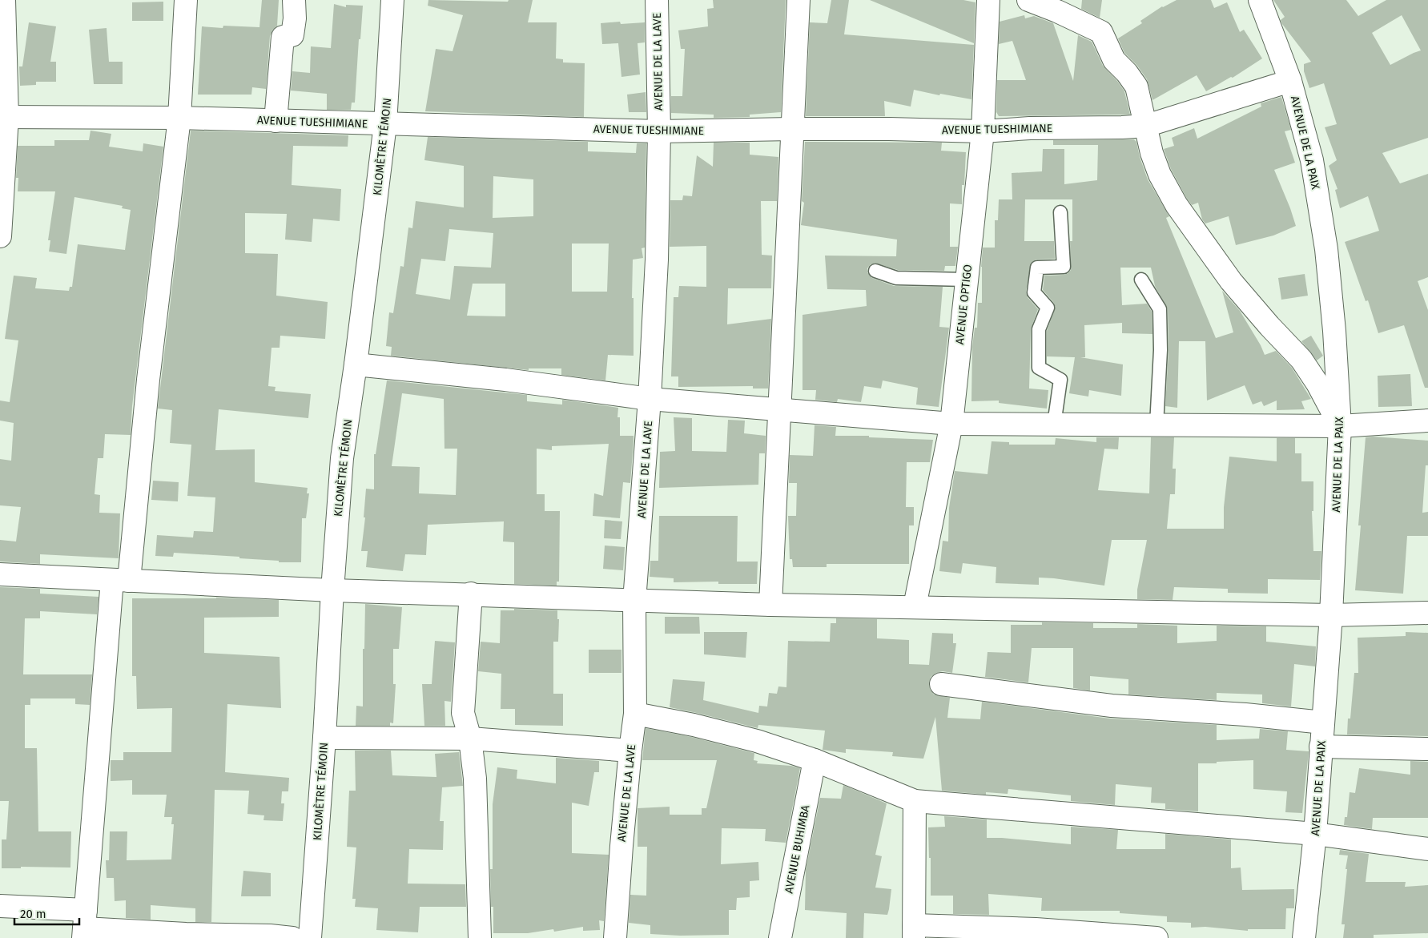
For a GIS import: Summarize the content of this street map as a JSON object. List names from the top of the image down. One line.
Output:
{"streets":{"street":["AVENUE DE LA LAVE","AVENUE TUESHIMIANE","AVENUE DE LA PAIX","KILOMÈTRE TÉMOIN","AVENUE OPTIGO","AVENUE BUHIMBA"]},"crossings":[["AVENUE DE LA LAVE","AVENUE TUESHIMIANE"],["AVENUE TUESHIMIANE","AVENUE DE LA PAIX"],["AVENUE TUESHIMIANE","KILOMÈTRE TÉMOIN"],["AVENUE TUESHIMIANE","AVENUE OPTIGO"]],"scale_bar":"20 m"}
